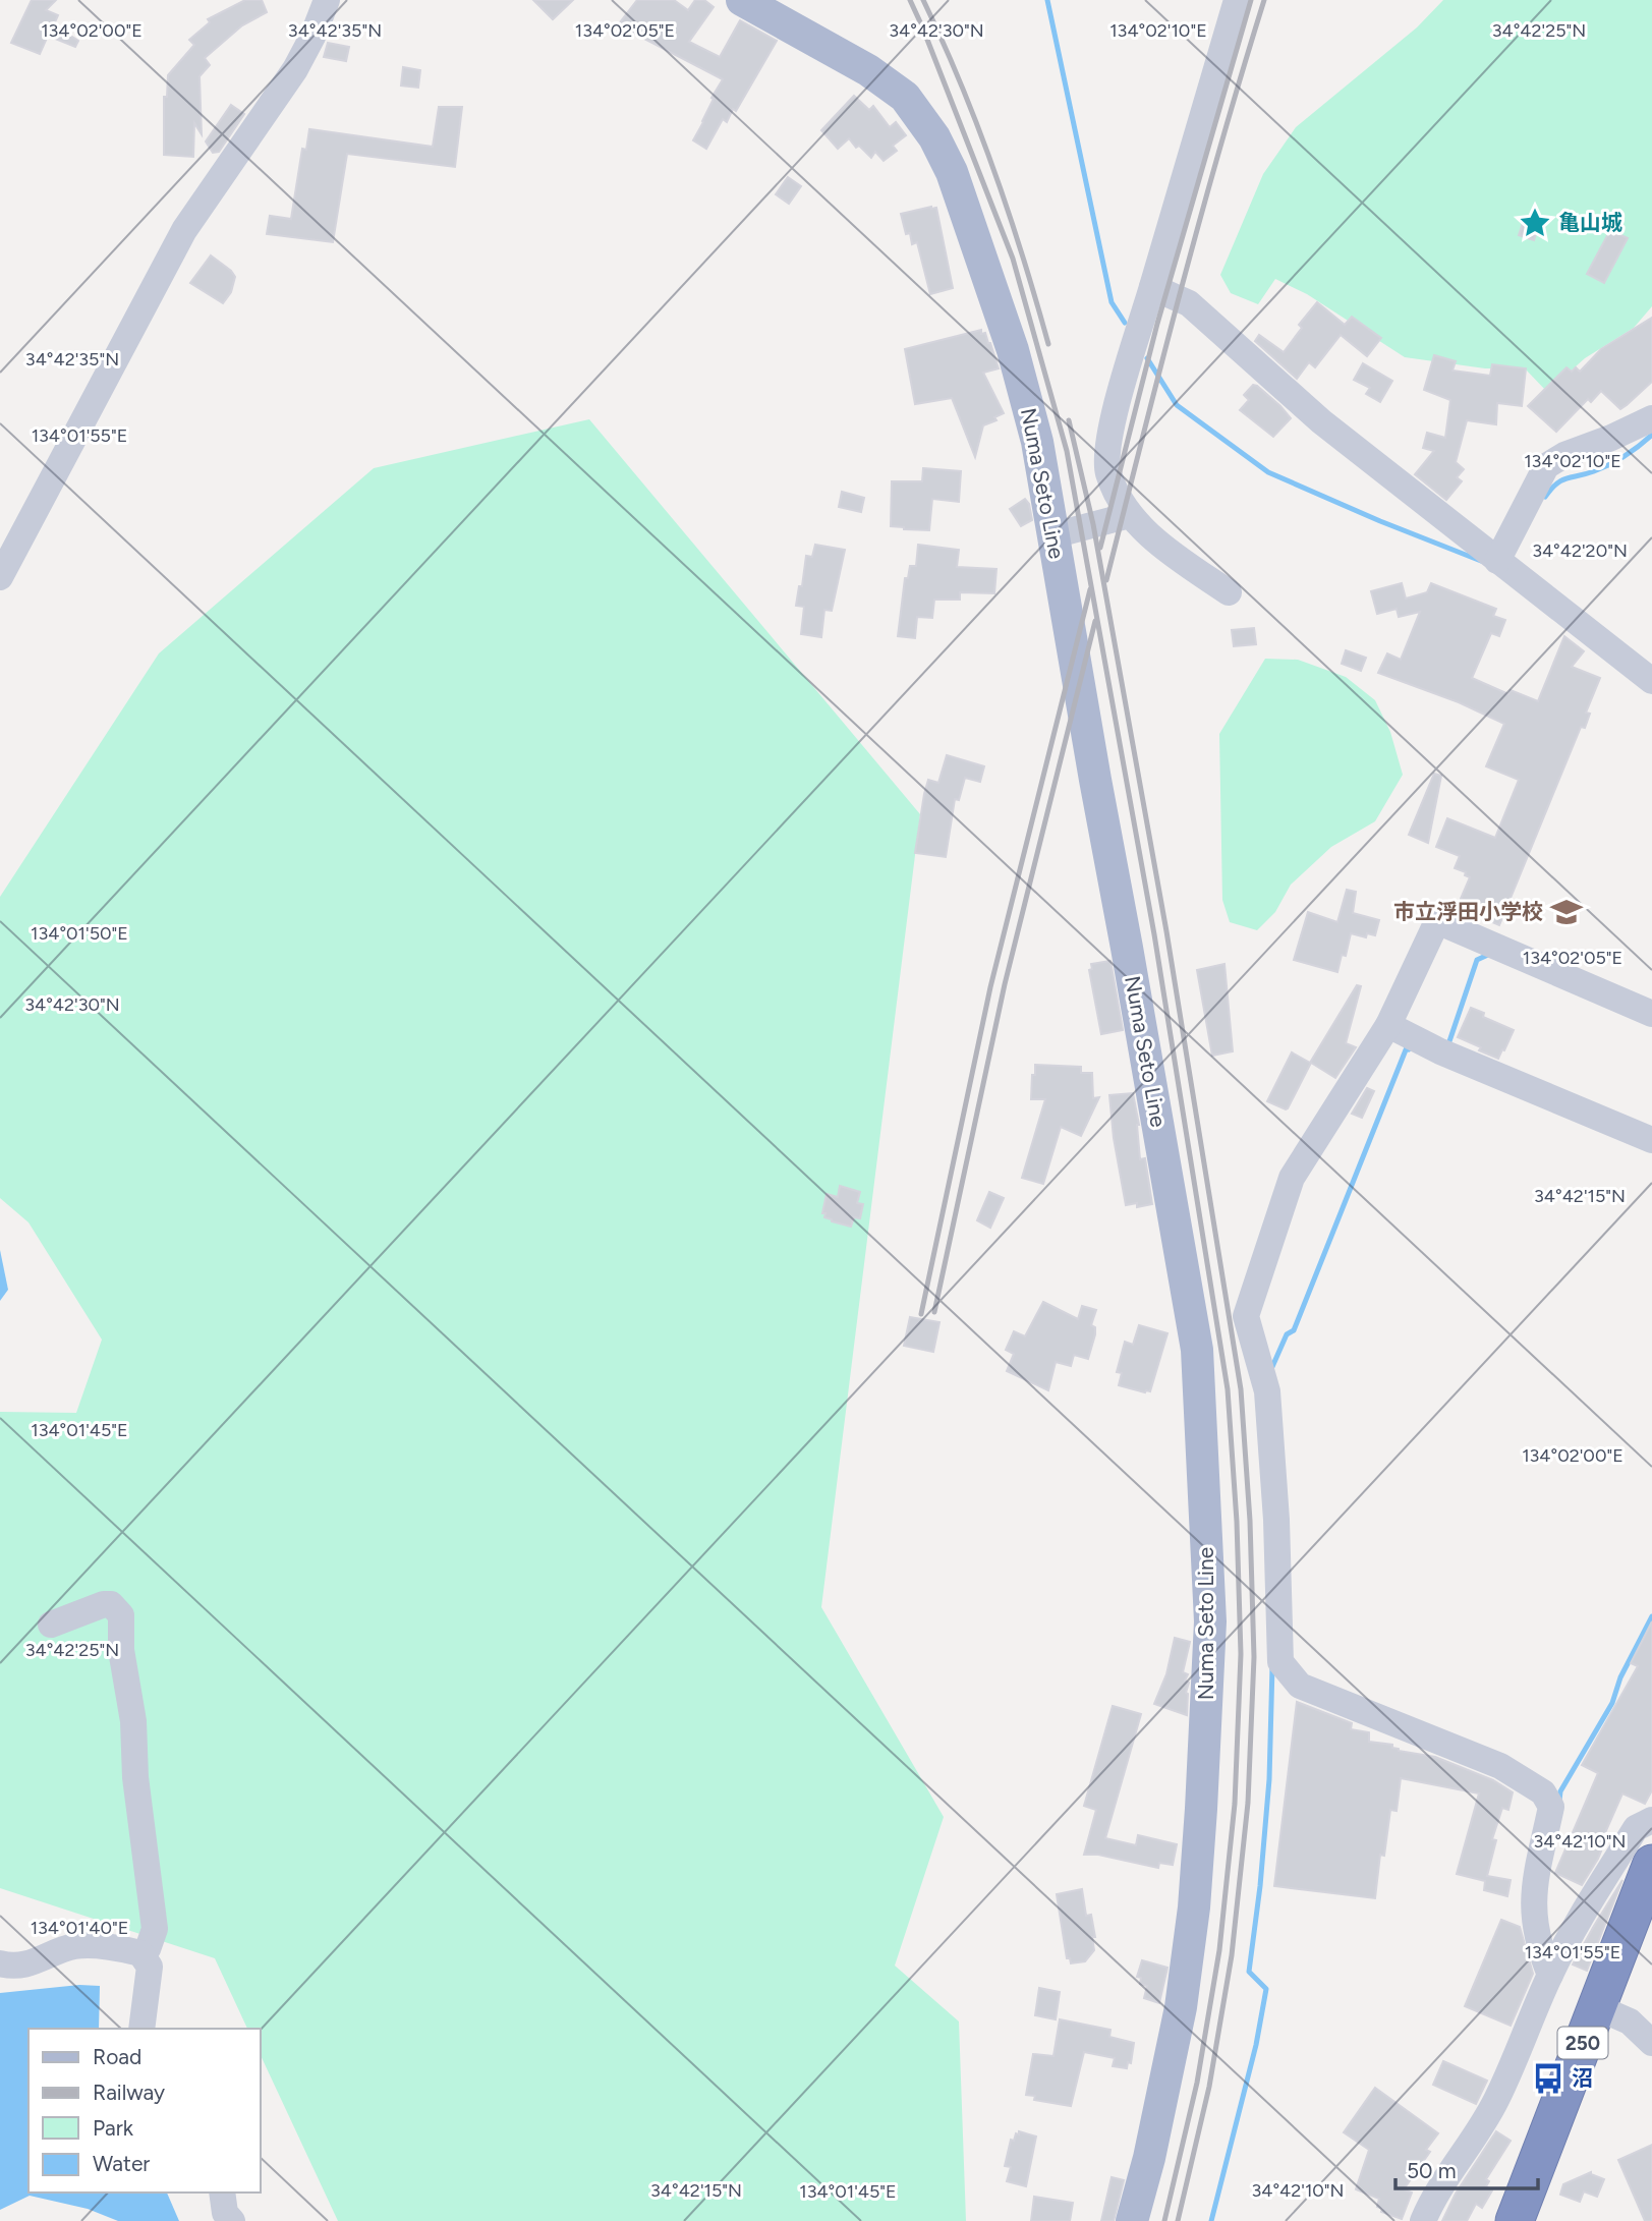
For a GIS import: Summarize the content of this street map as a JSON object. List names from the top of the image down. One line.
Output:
{"streets":{"highway":["250"],"main road":["Numa Seto Line"]},"places":{"place":["亀山城"],"school or university":["市立浮田小学校"],"bus stop":["沼"]},"legend":["Road","Railway","Park","Water"],"scale_bar":"50 m","coordinates":["134°02'00\"E","134°02'05\"E","134°02'10\"E","34°42'35\"N","34°42'30\"N","34°42'25\"N","134°01'55\"E","34°42'20\"N","134°01'50\"E","34°42'15\"N","134°01'45\"E","34°42'10\"N","134°01'40\"E"]}
